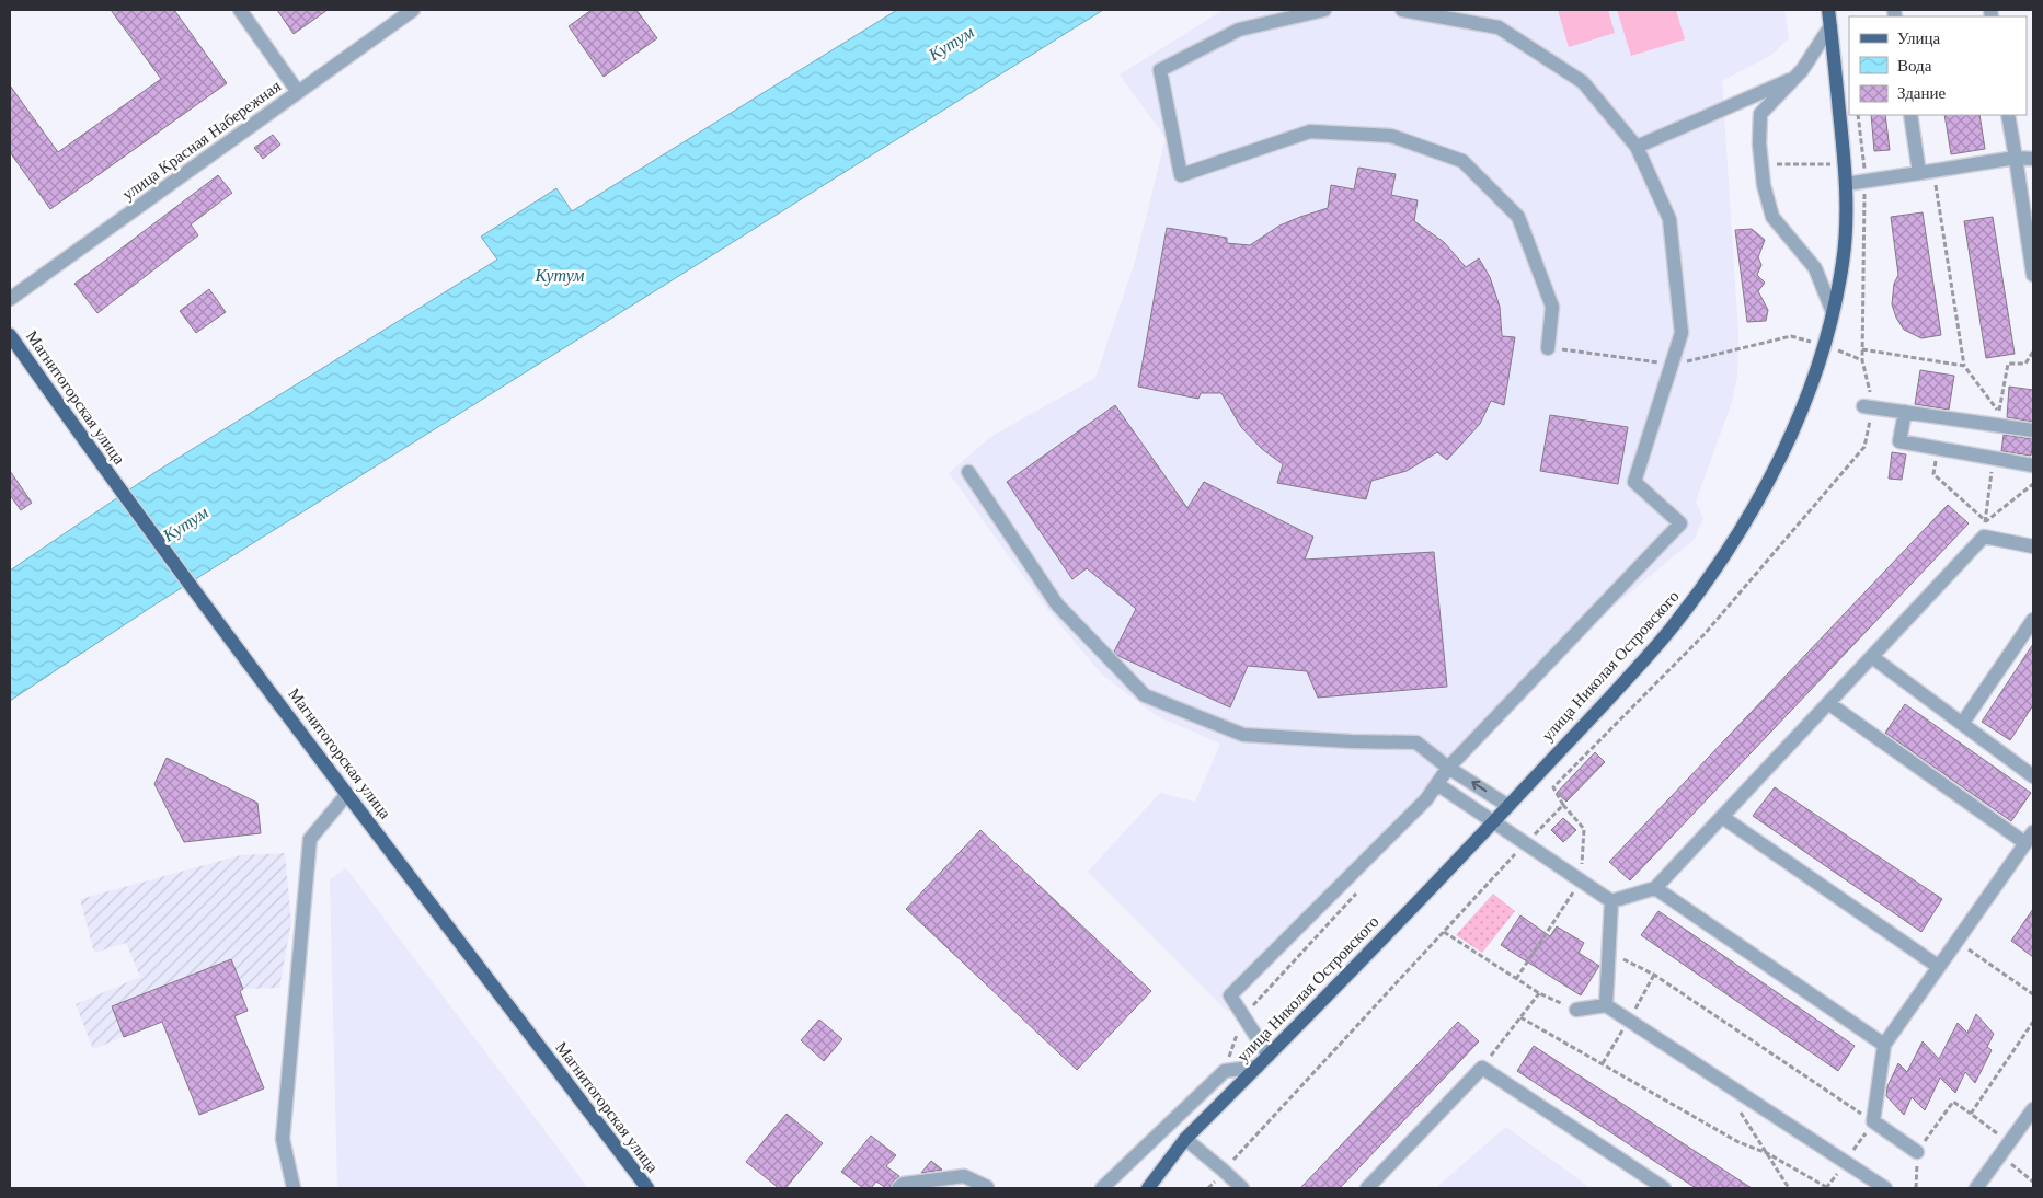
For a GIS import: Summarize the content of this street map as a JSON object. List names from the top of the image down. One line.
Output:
{"streets":{"main road":["Магнитогорская улица","улица Николая Островского"],"street":["улица Красная Набережная"]},"water":["Кутум"],"legend":["Улица","Вода","Здание"]}
